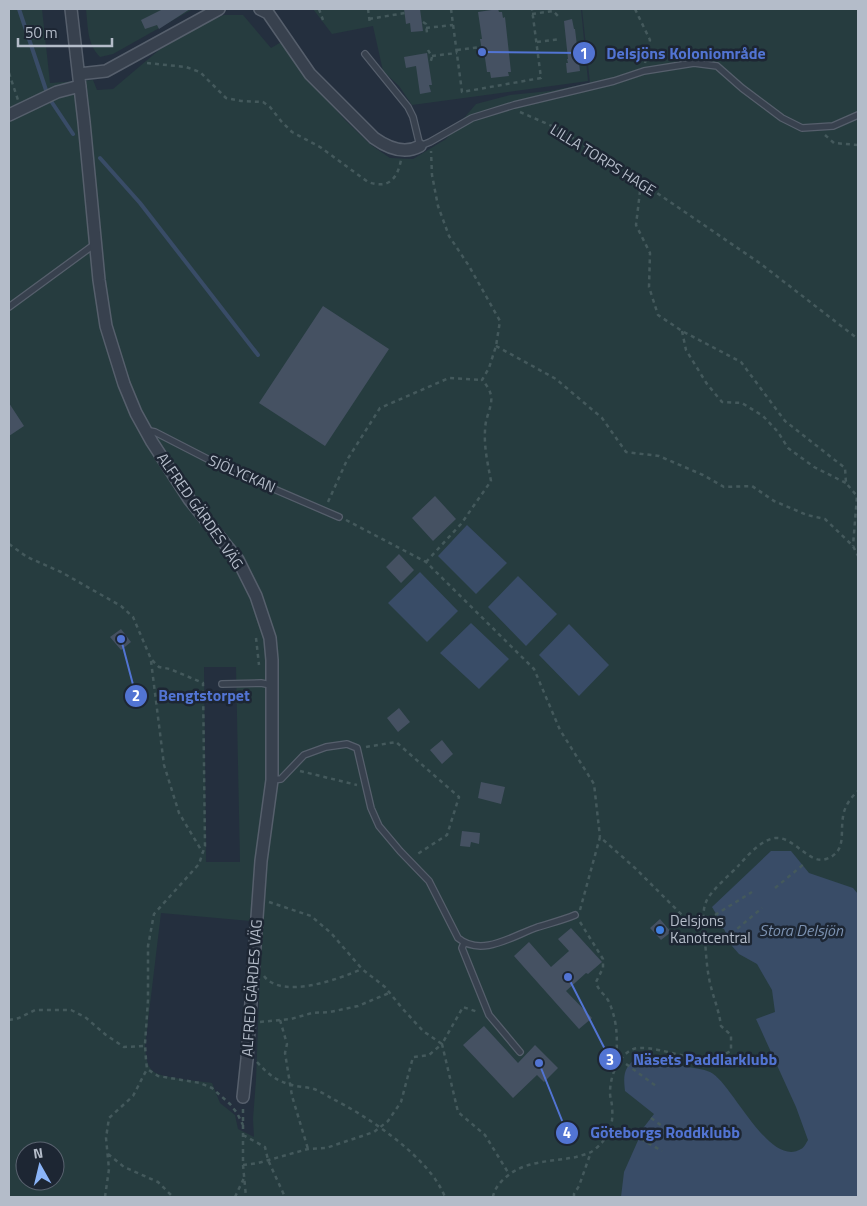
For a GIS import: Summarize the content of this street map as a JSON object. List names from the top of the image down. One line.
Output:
{"streets":{"street":["ALFRED GÄRDES VÄG"],"lane":["SJÖLYCKAN"],"path":["LILLA TORPS HAGE"]},"crossings":[["SJÖLYCKAN","ALFRED GÄRDES VÄG"]],"water":["Stora Delsjön"],"places":["Delsjöns Koloniområde","Bengtstorpet","Delsjons Kanotcentral","Näsets Paddlarklubb","Göteborgs Roddklubb"],"scale_bar":"50 m","north":"top"}
